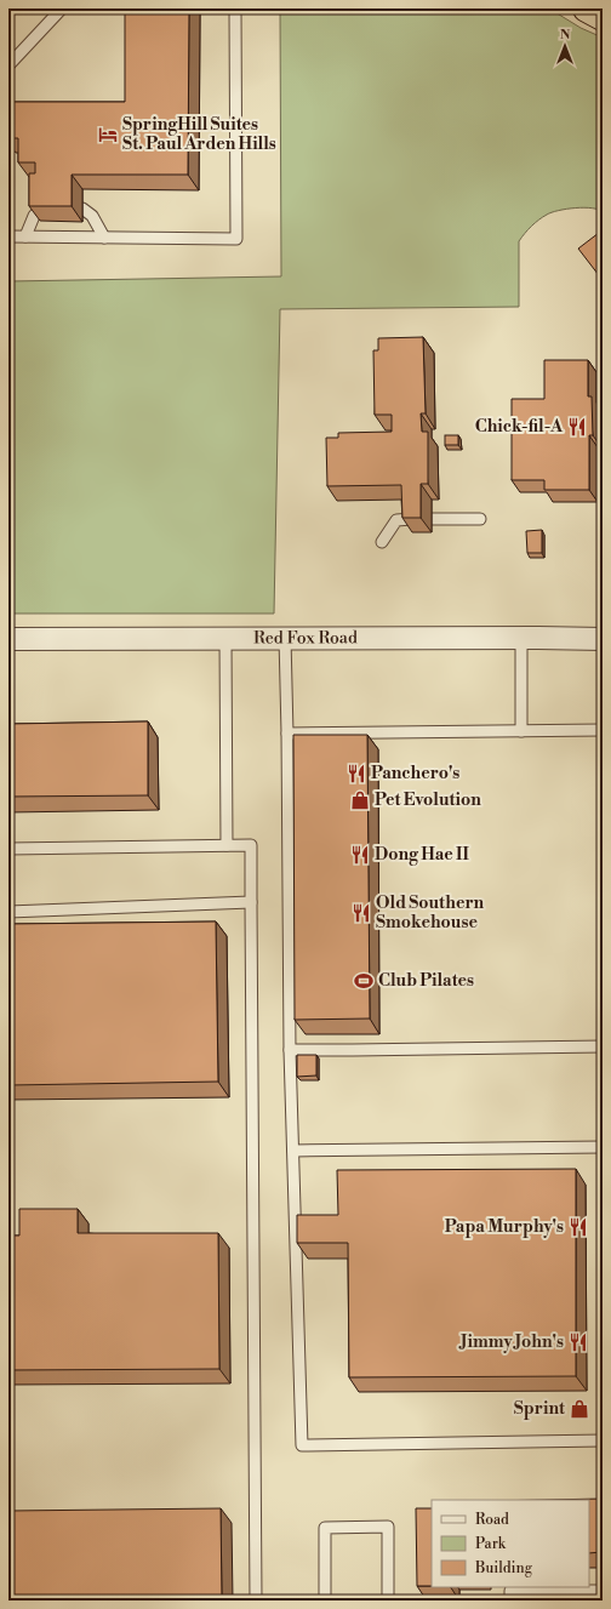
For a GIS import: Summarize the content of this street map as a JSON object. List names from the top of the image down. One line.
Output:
{"streets":{"street":["Red Fox Road"]},"places":{"hotel":["SpringHill Suites St. Paul Arden Hills"],"restaurant":["Chick-fil-A","Panchero's","Dong Hae II","Old Southern Smokehouse","Papa Murphy's","Jimmy John's"],"shop":["Pet Evolution","Sprint"],"sports":["Club Pilates"]},"legend":["Road","Park","Building"],"north":"top"}
